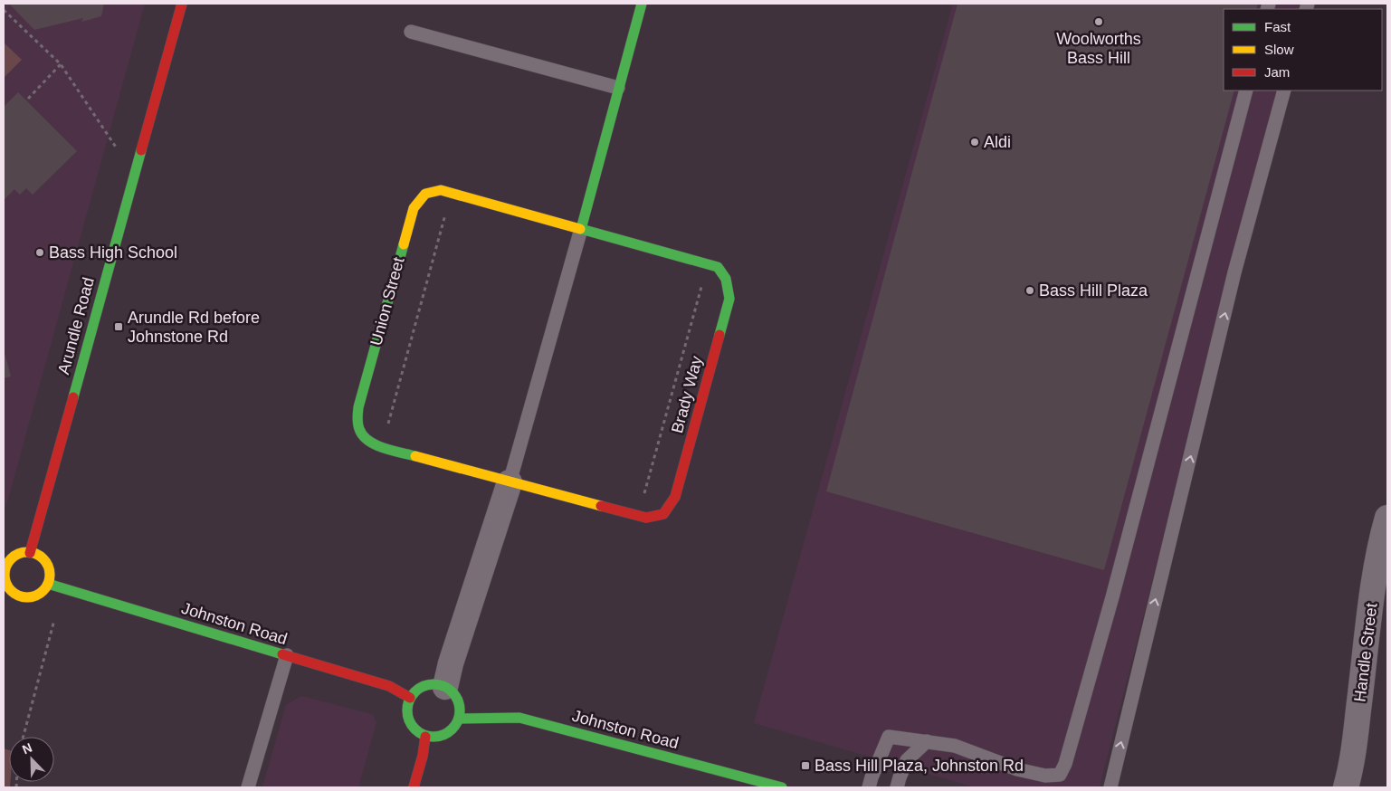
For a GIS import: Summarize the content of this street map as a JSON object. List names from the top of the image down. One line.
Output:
{"streets":{"street":["Union Street","Arundle Road","Brady Way","Johnston Road","Handle Street"]},"crossings":[["Union Street","Brady Way"],["Arundle Road","Johnston Road"]],"places":{"other":["Woolworths Bass Hill","Aldi","Bass High School","Bass Hill Plaza"],"transit":["Arundle Rd before Johnstone Rd","Bass Hill Plaza, Johnston Rd"]},"legend":["Fast","Slow","Jam"],"north":"top left"}
